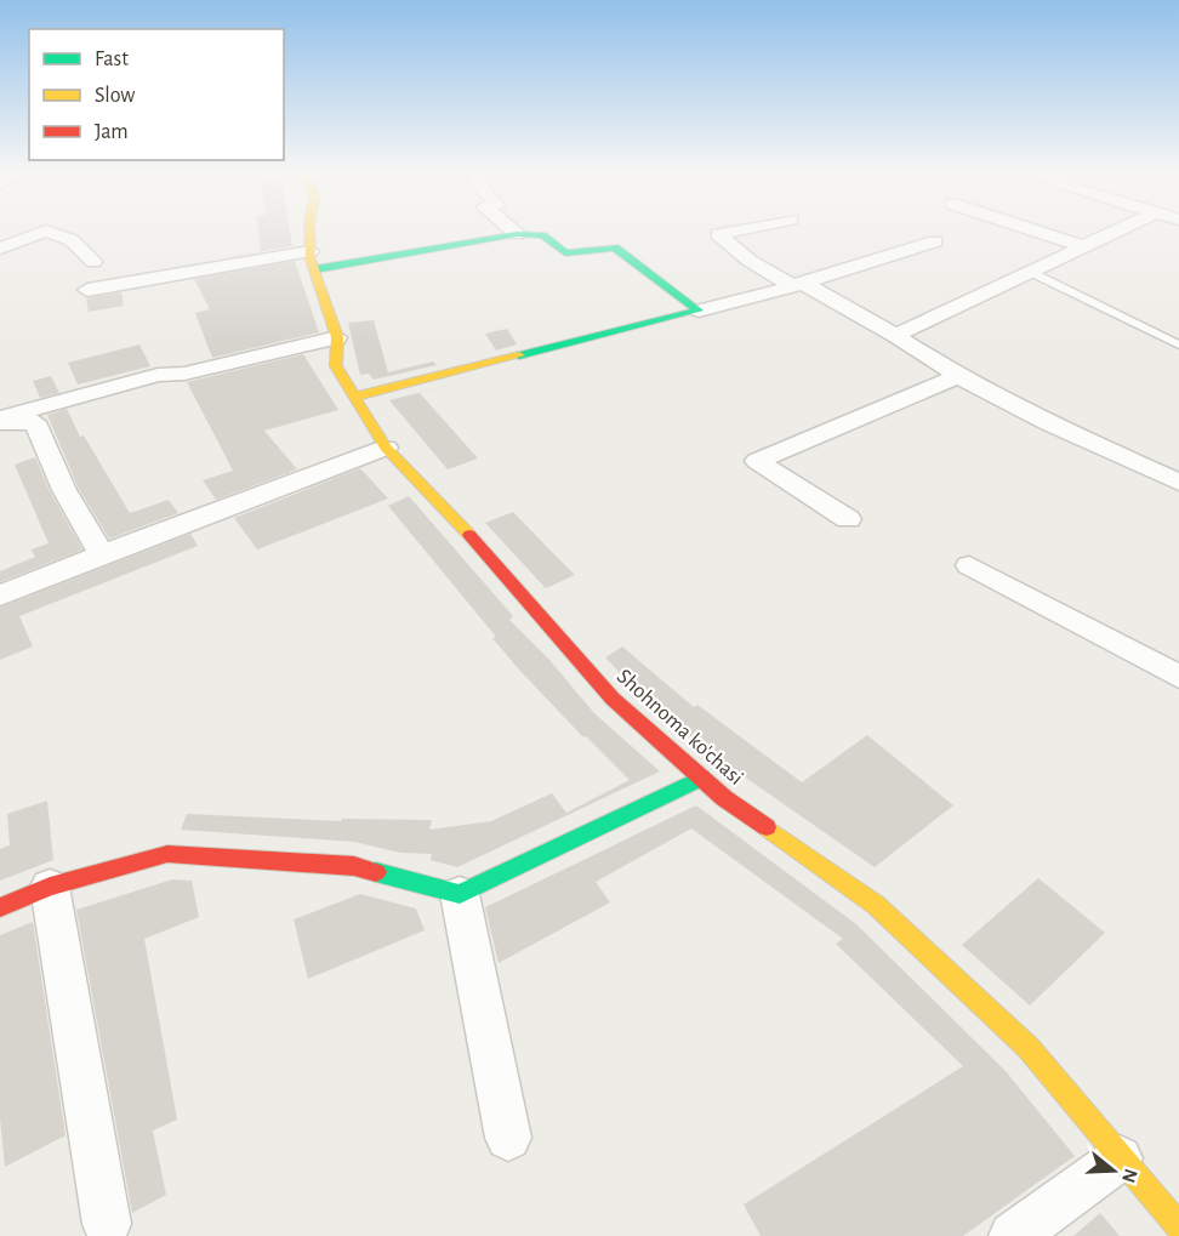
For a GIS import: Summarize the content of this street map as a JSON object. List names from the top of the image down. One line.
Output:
{"streets":{"street":["Shohnoma ko'chasi"]},"legend":["Fast","Slow","Jam"],"north":"right"}
